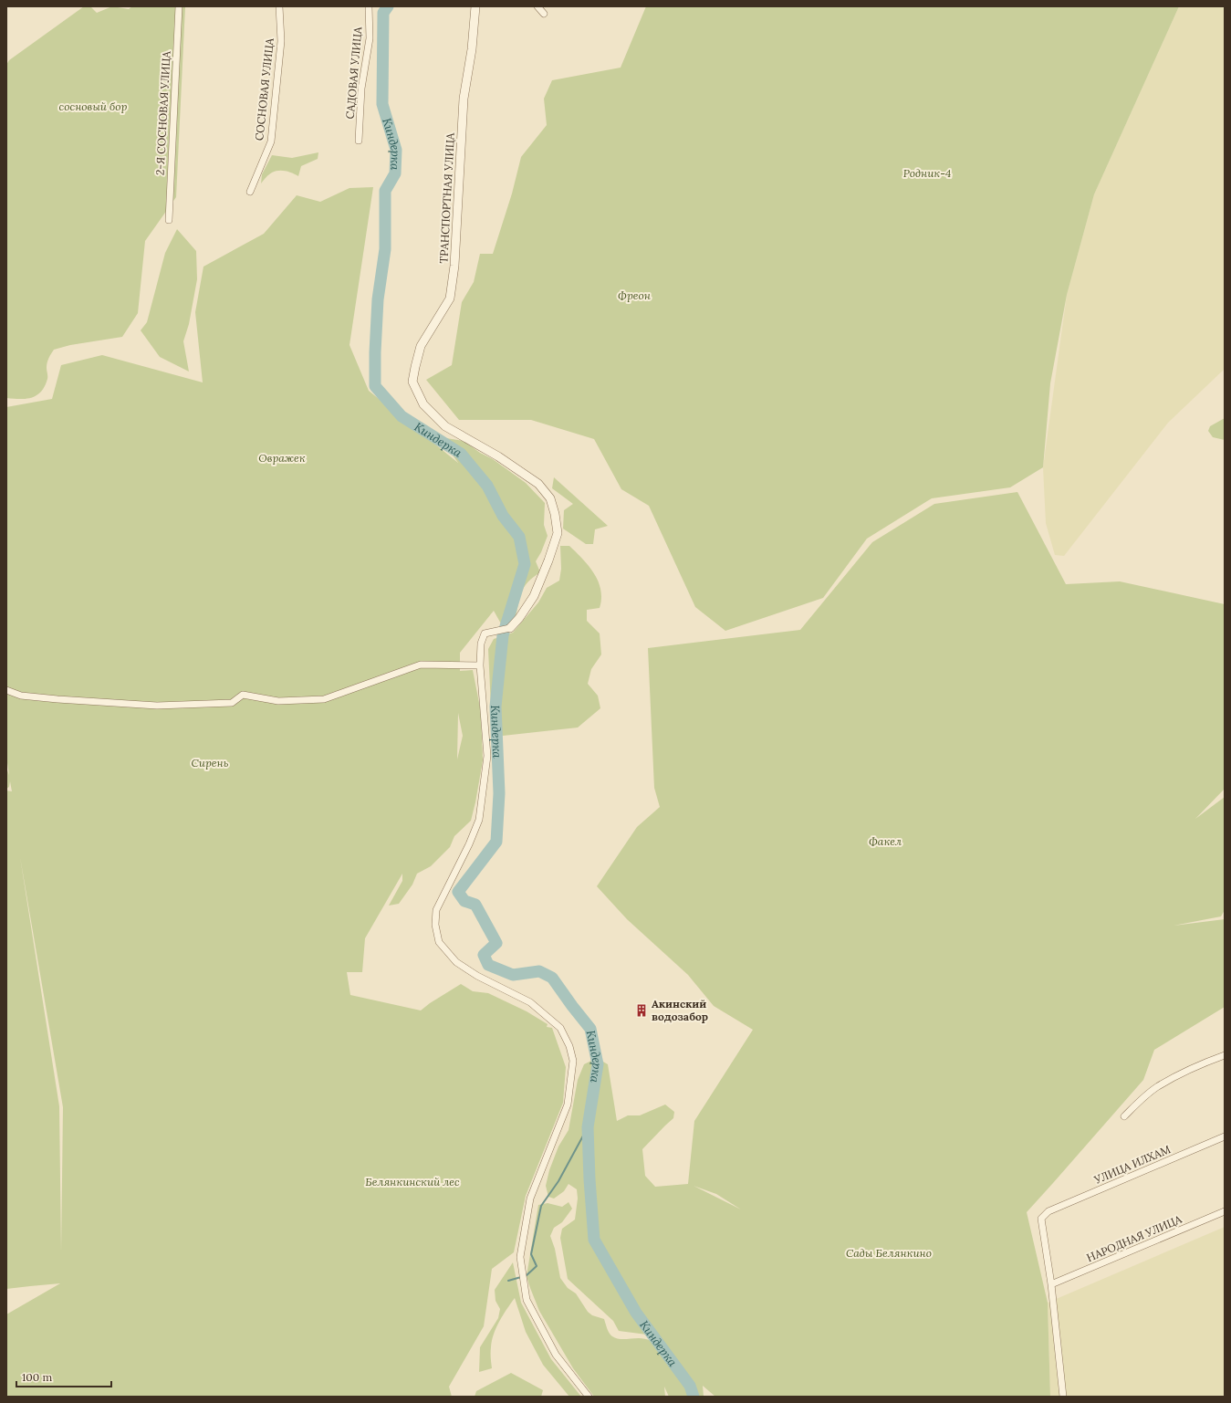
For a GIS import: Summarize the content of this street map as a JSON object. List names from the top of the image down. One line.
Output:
{"streets":{"street":["САДОВАЯ УЛИЦА","СОСНОВАЯ УЛИЦА","2-Я СОСНОВАЯ УЛИЦА","ТРАНСПОРТНАЯ УЛИЦА","УЛИЦА ИЛХАМ","НАРОДНАЯ УЛИЦА"]},"crossings":[["УЛИЦА ИЛХАМ","НАРОДНАЯ УЛИЦА"]],"water":["Киндерка"],"parks":["сосновый бор","Родник-4","Фреон","Овражек","Сирень","Факел","Белянкинский лес","Сады Белянкино"],"places":{"building":["Акинский водозабор"]},"scale_bar":"100 m"}
